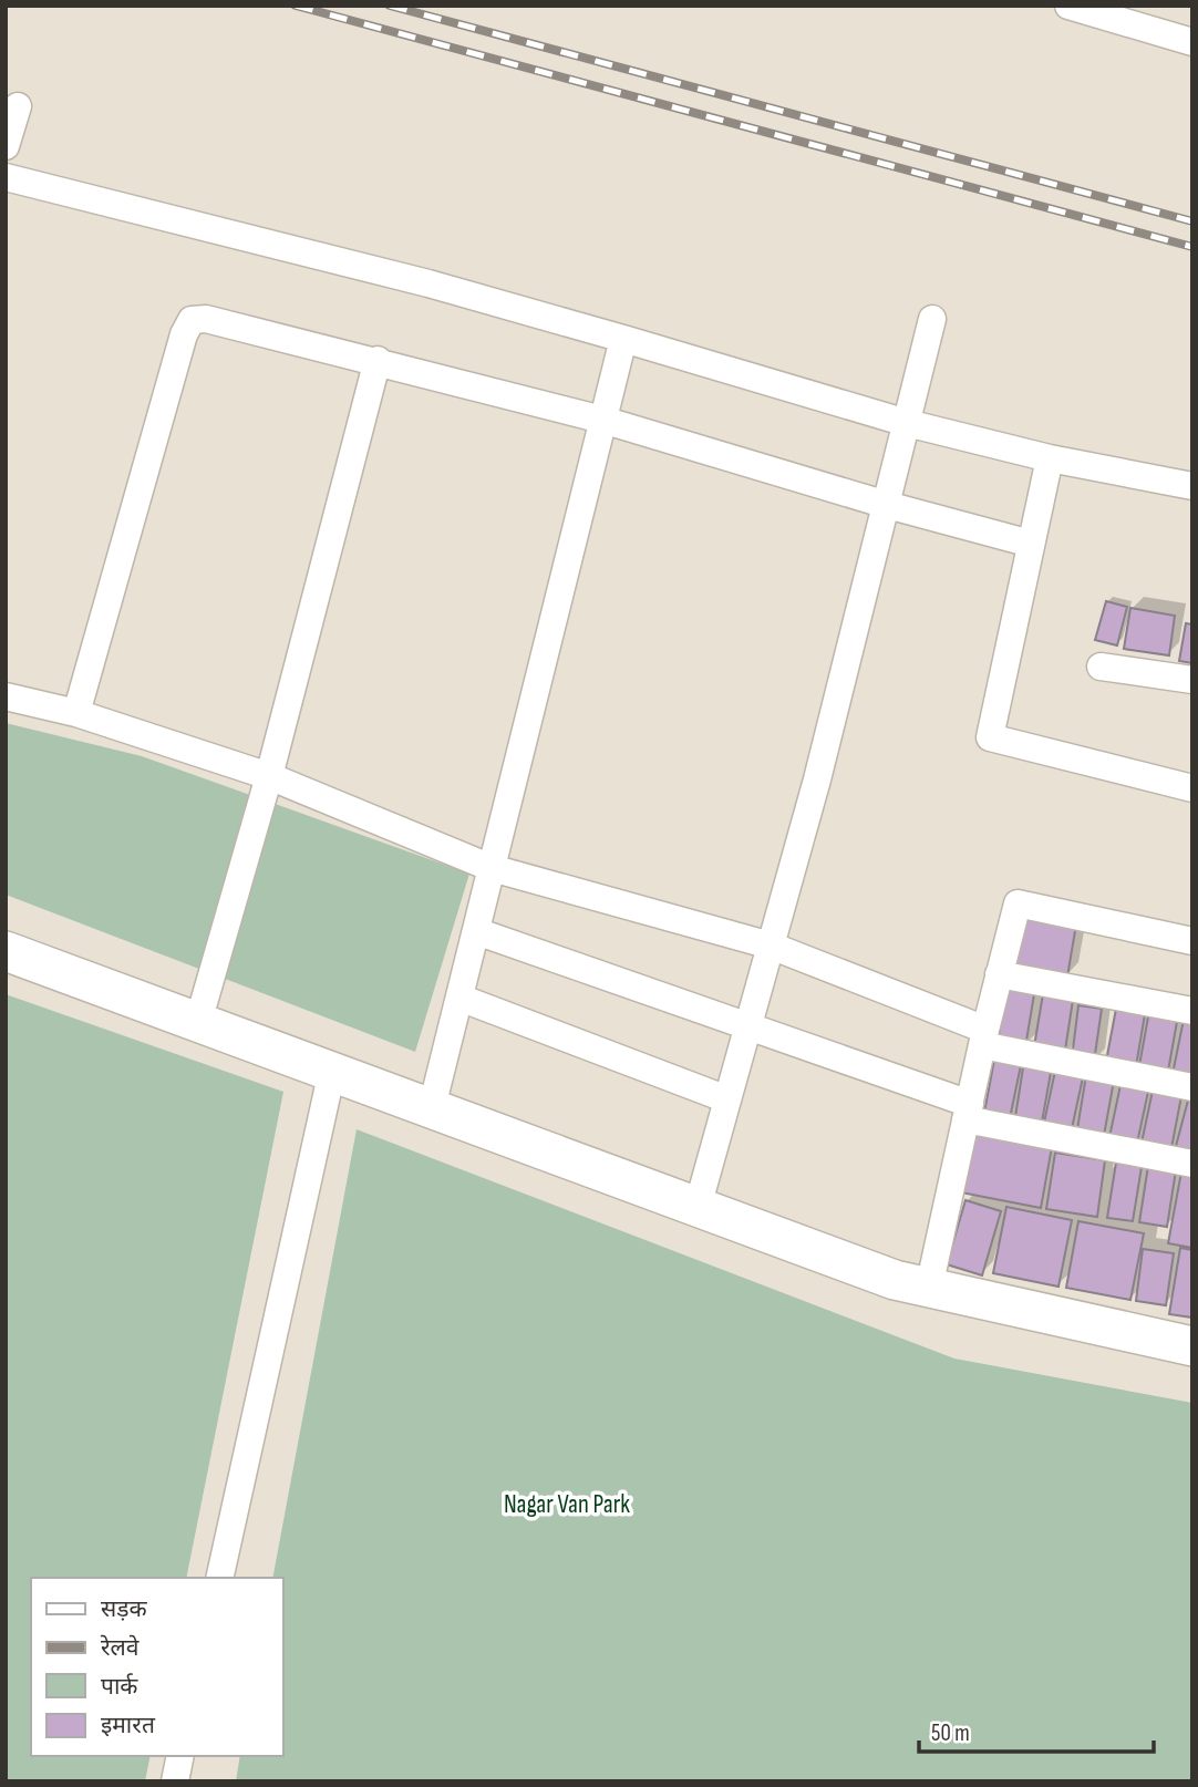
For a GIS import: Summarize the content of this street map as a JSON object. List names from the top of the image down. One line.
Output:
{"parks":["Nagar Van Park"],"legend":["सड़क","रेलवे","पार्क","इमारत"],"scale_bar":"50 m"}
